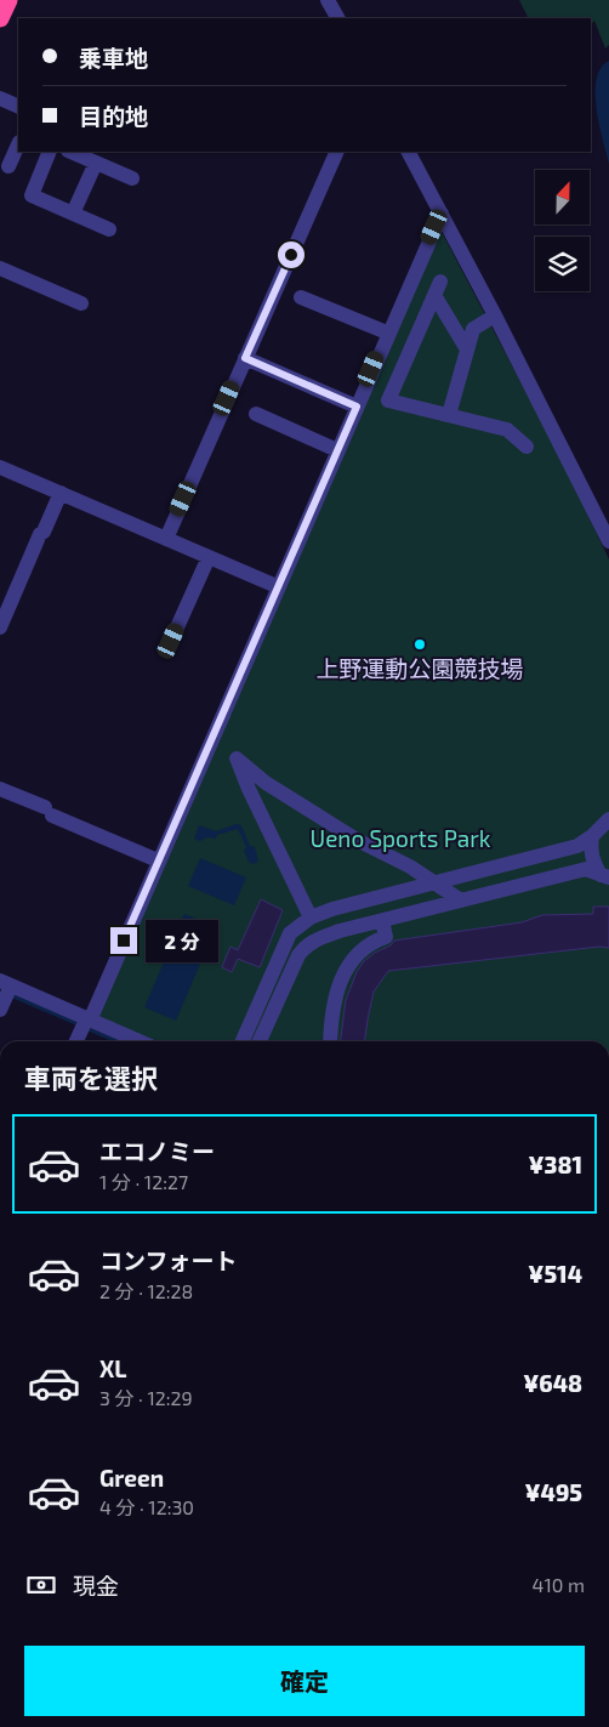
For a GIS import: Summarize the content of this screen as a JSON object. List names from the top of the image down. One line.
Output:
{"parks":["Ueno Sports Park"],"places":["上野運動公園競技場"],"north":"top","page":{"banner":["乗車地","目的地"],"bubble":"2 分","heading":"車両を選択","list":[{"name":"エコノミー","note":"1 分 · 12:27","value":"¥381"},{"name":"コンフォート","note":"2 分 · 12:28","value":"¥514"},{"name":"XL","note":"3 分 · 12:29","value":"¥648"},{"name":"Green","note":"4 分 · 12:30","value":"¥495"}],"pay":["現金","410 m"],"buttons":"確定"}}
